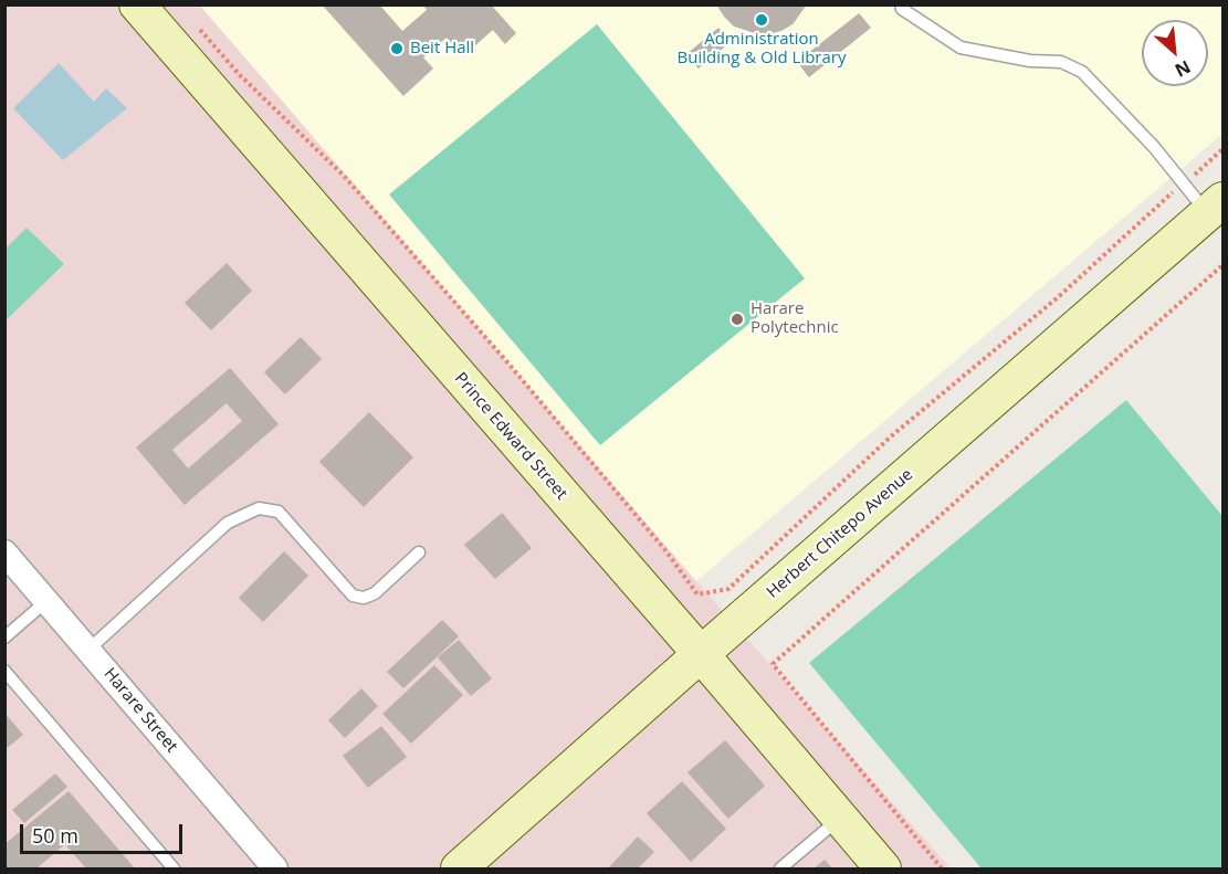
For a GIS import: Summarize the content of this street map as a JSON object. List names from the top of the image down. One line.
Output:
{"streets":{"main road":["Prince Edward Street","Herbert Chitepo Avenue"],"street":["Harare Street"]},"crossings":[["Prince Edward Street","Herbert Chitepo Avenue"]],"places":["Administration Building & Old Library","Beit Hall","Harare Polytechnic"],"scale_bar":"50 m","north":"bottom right"}
